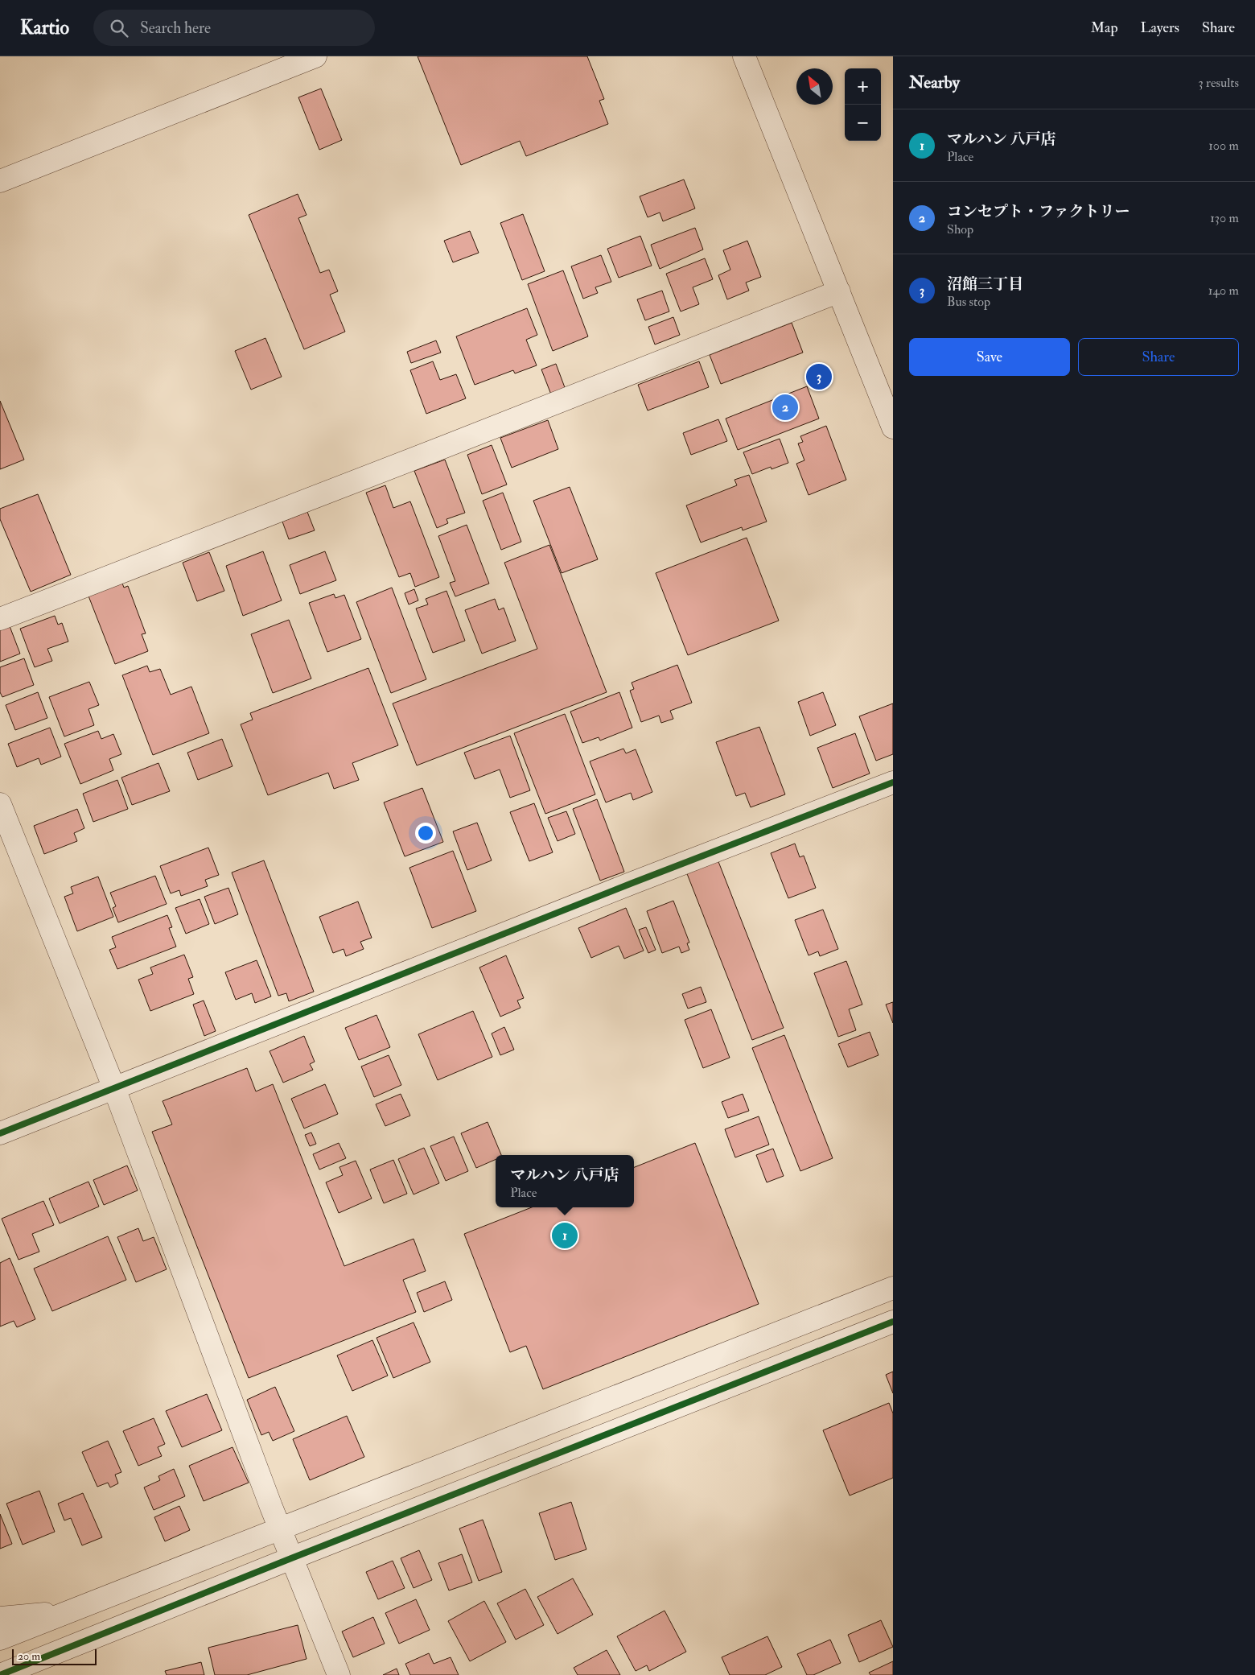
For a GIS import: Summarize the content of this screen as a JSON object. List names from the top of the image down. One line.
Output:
{"scale_bar":"20 m","north":"top left","page":{"header":"Kartio","search":"Search here","nav":["Map","Layers","Share"],"heading":["Nearby","3 results"],"map_buttons":["+","−"],"list":[{"mark":"1","name":"マルハン 八戸店","note":"Place","value":"100 m"},{"mark":"2","name":"コンセプト・ファクトリー","note":"Shop","value":"130 m"},{"mark":"3","name":"沼館三丁目","note":"Bus stop","value":"140 m"}],"buttons":["Save","Share"],"pins":["3","2","1"],"popup":["マルハン 八戸店","Place"],"scale":"20 m"}}
